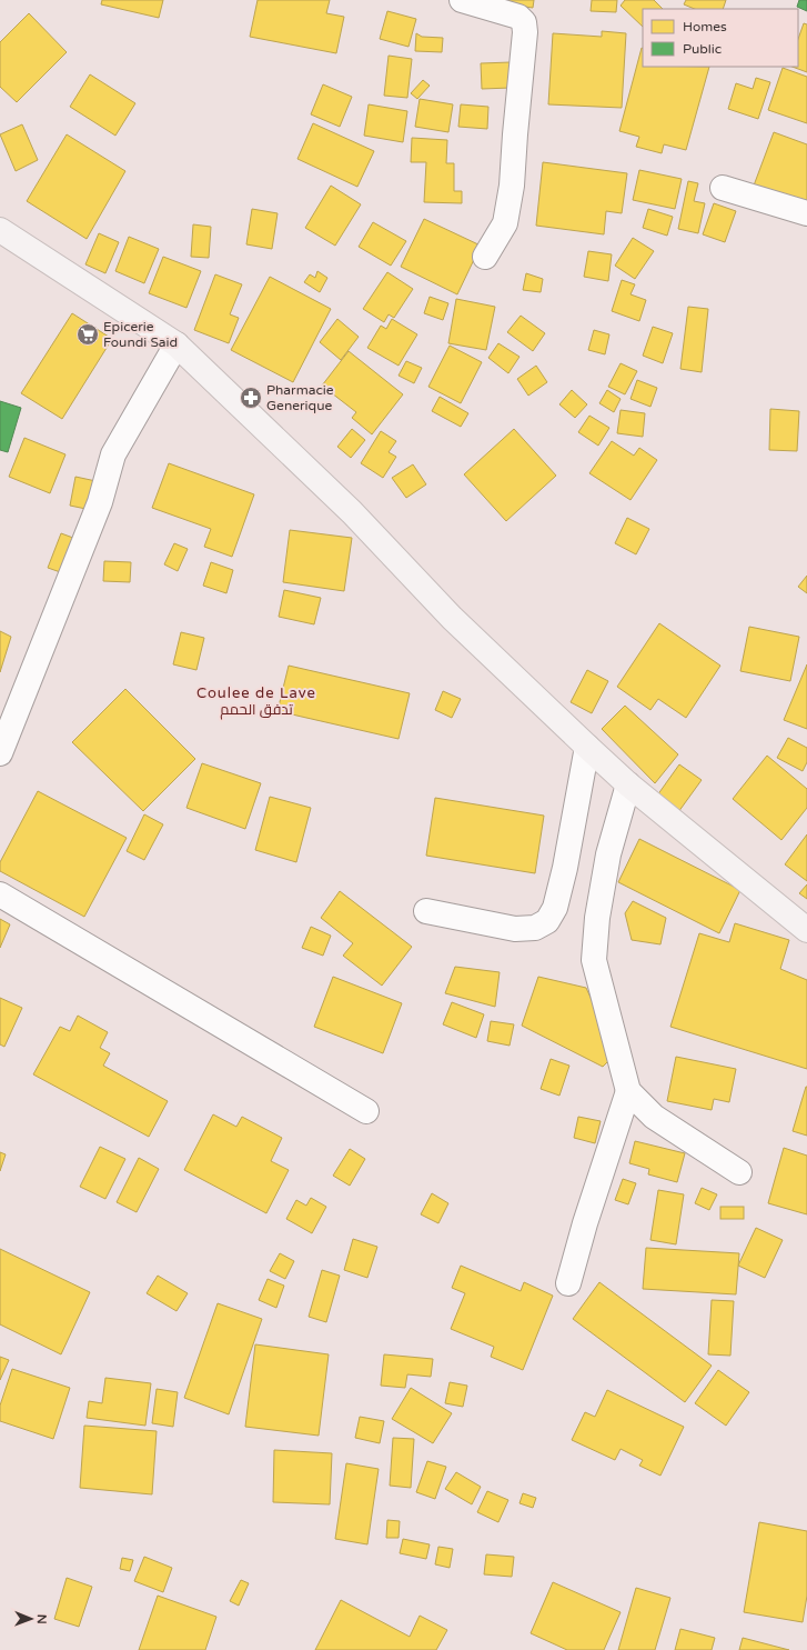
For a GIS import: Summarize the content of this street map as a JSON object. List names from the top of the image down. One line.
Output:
{"districts":["Coulee de Lave تدفق الحمم"],"places":{"supermarket":["Epicerie Foundi Said"],"pharmacy":["Pharmacie Generique"]},"legend":["Homes","Public"],"north":"right"}
